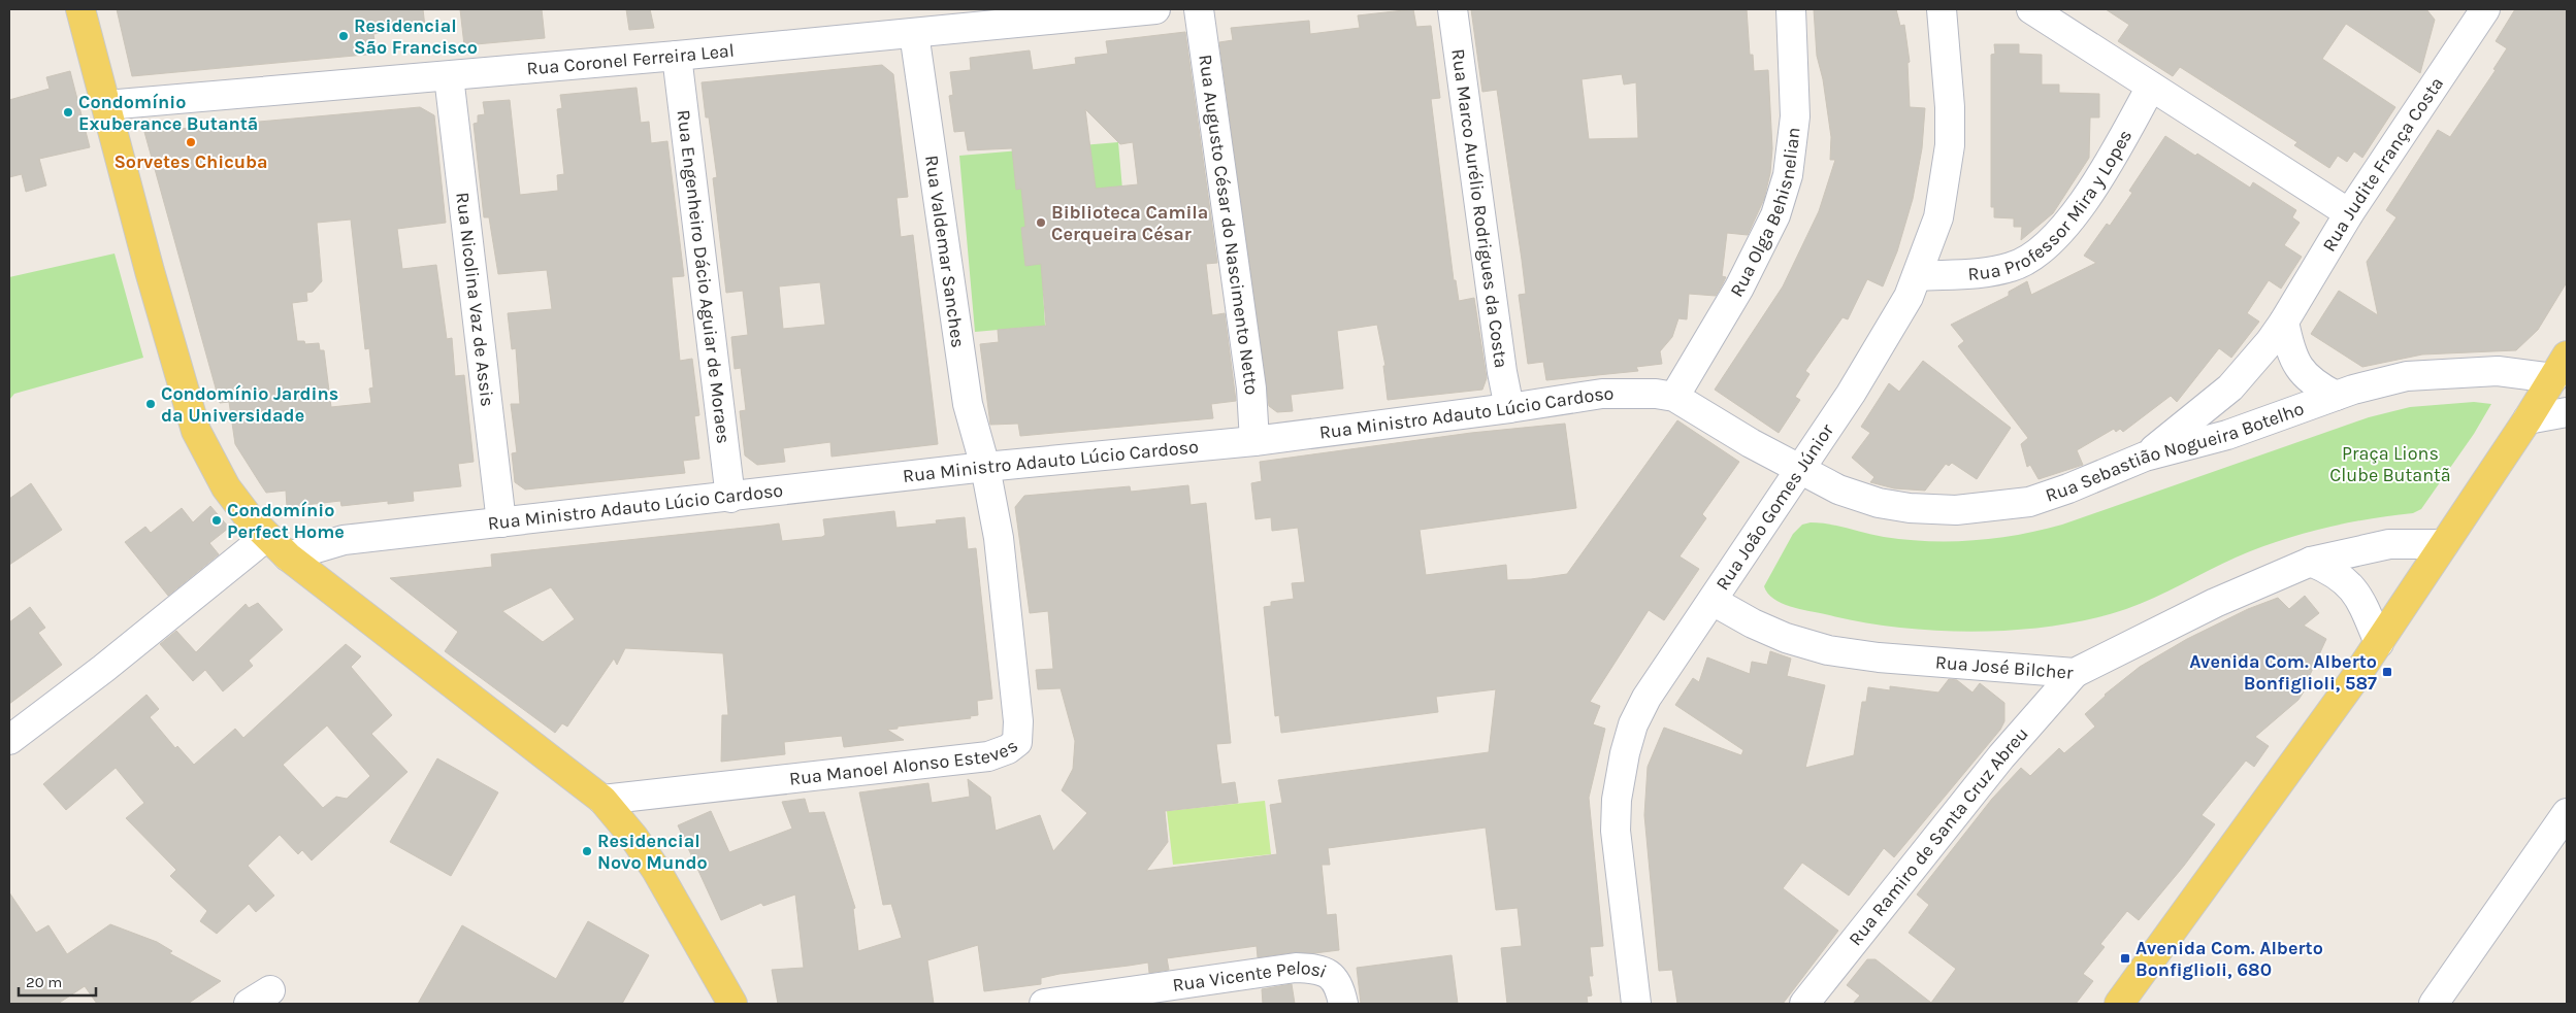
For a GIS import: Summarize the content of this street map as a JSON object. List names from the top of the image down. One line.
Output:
{"streets":{"street":["Rua Coronel Ferreira Leal","Rua Judite França Costa","Rua Professor Mira y Lopes","Rua Marco Aurélio Rodrigues da Costa","Rua Olga Behisnelian","Rua Augusto César do Nascimento Netto","Rua Valdemar Sanches","Rua Engenheiro Dácio Aguiar de Moraes","Rua Nicolina Vaz de Assis","Rua Ministro Adauto Lúcio Cardoso","Rua Sebastião Nogueira Botelho","Rua João Gomes Júnior","Rua José Bilcher","Rua Manoel Alonso Esteves","Rua Ramiro de Santa Cruz Abreu","Rua Vicente Pelosi"]},"crossings":[["Rua Coronel Ferreira Leal","Rua Valdemar Sanches"],["Rua Coronel Ferreira Leal","Rua Engenheiro Dácio Aguiar de Moraes"],["Rua Coronel Ferreira Leal","Rua Nicolina Vaz de Assis"],["Rua Judite França Costa","Rua Sebastião Nogueira Botelho"],["Rua Professor Mira y Lopes","Rua João Gomes Júnior"],["Rua Marco Aurélio Rodrigues da Costa","Rua Ministro Adauto Lúcio Cardoso"],["Rua Olga Behisnelian","Rua Ministro Adauto Lúcio Cardoso"],["Rua Augusto César do Nascimento Netto","Rua Ministro Adauto Lúcio Cardoso"],["Rua Valdemar Sanches","Rua Ministro Adauto Lúcio Cardoso"],["Rua Valdemar Sanches","Rua Manoel Alonso Esteves"],["Rua Engenheiro Dácio Aguiar de Moraes","Rua Ministro Adauto Lúcio Cardoso"],["Rua Nicolina Vaz de Assis","Rua Ministro Adauto Lúcio Cardoso"],["Rua Ministro Adauto Lúcio Cardoso","Rua Sebastião Nogueira Botelho"],["Rua Ministro Adauto Lúcio Cardoso","Rua João Gomes Júnior"],["Rua Ministro Adauto Lúcio Cardoso","Rua Manoel Alonso Esteves"],["Rua Sebastião Nogueira Botelho","Rua João Gomes Júnior"],["Rua João Gomes Júnior","Rua José Bilcher"],["Rua José Bilcher","Rua Ramiro de Santa Cruz Abreu"]],"parks":["Praça Lions Clube Butantã"],"places":{"other":["Residencial São Francisco","Condomínio Exuberance Butantã","Sorvetes Chicuba","Biblioteca Camila Cerqueira César","Condomínio Jardins da Universidade","Condomínio Perfect Home","Residencial Novo Mundo"],"transit":["Avenida Com. Alberto Bonfiglioli, 587","Avenida Com. Alberto Bonfiglioli, 680"]},"scale_bar":"20 m"}
